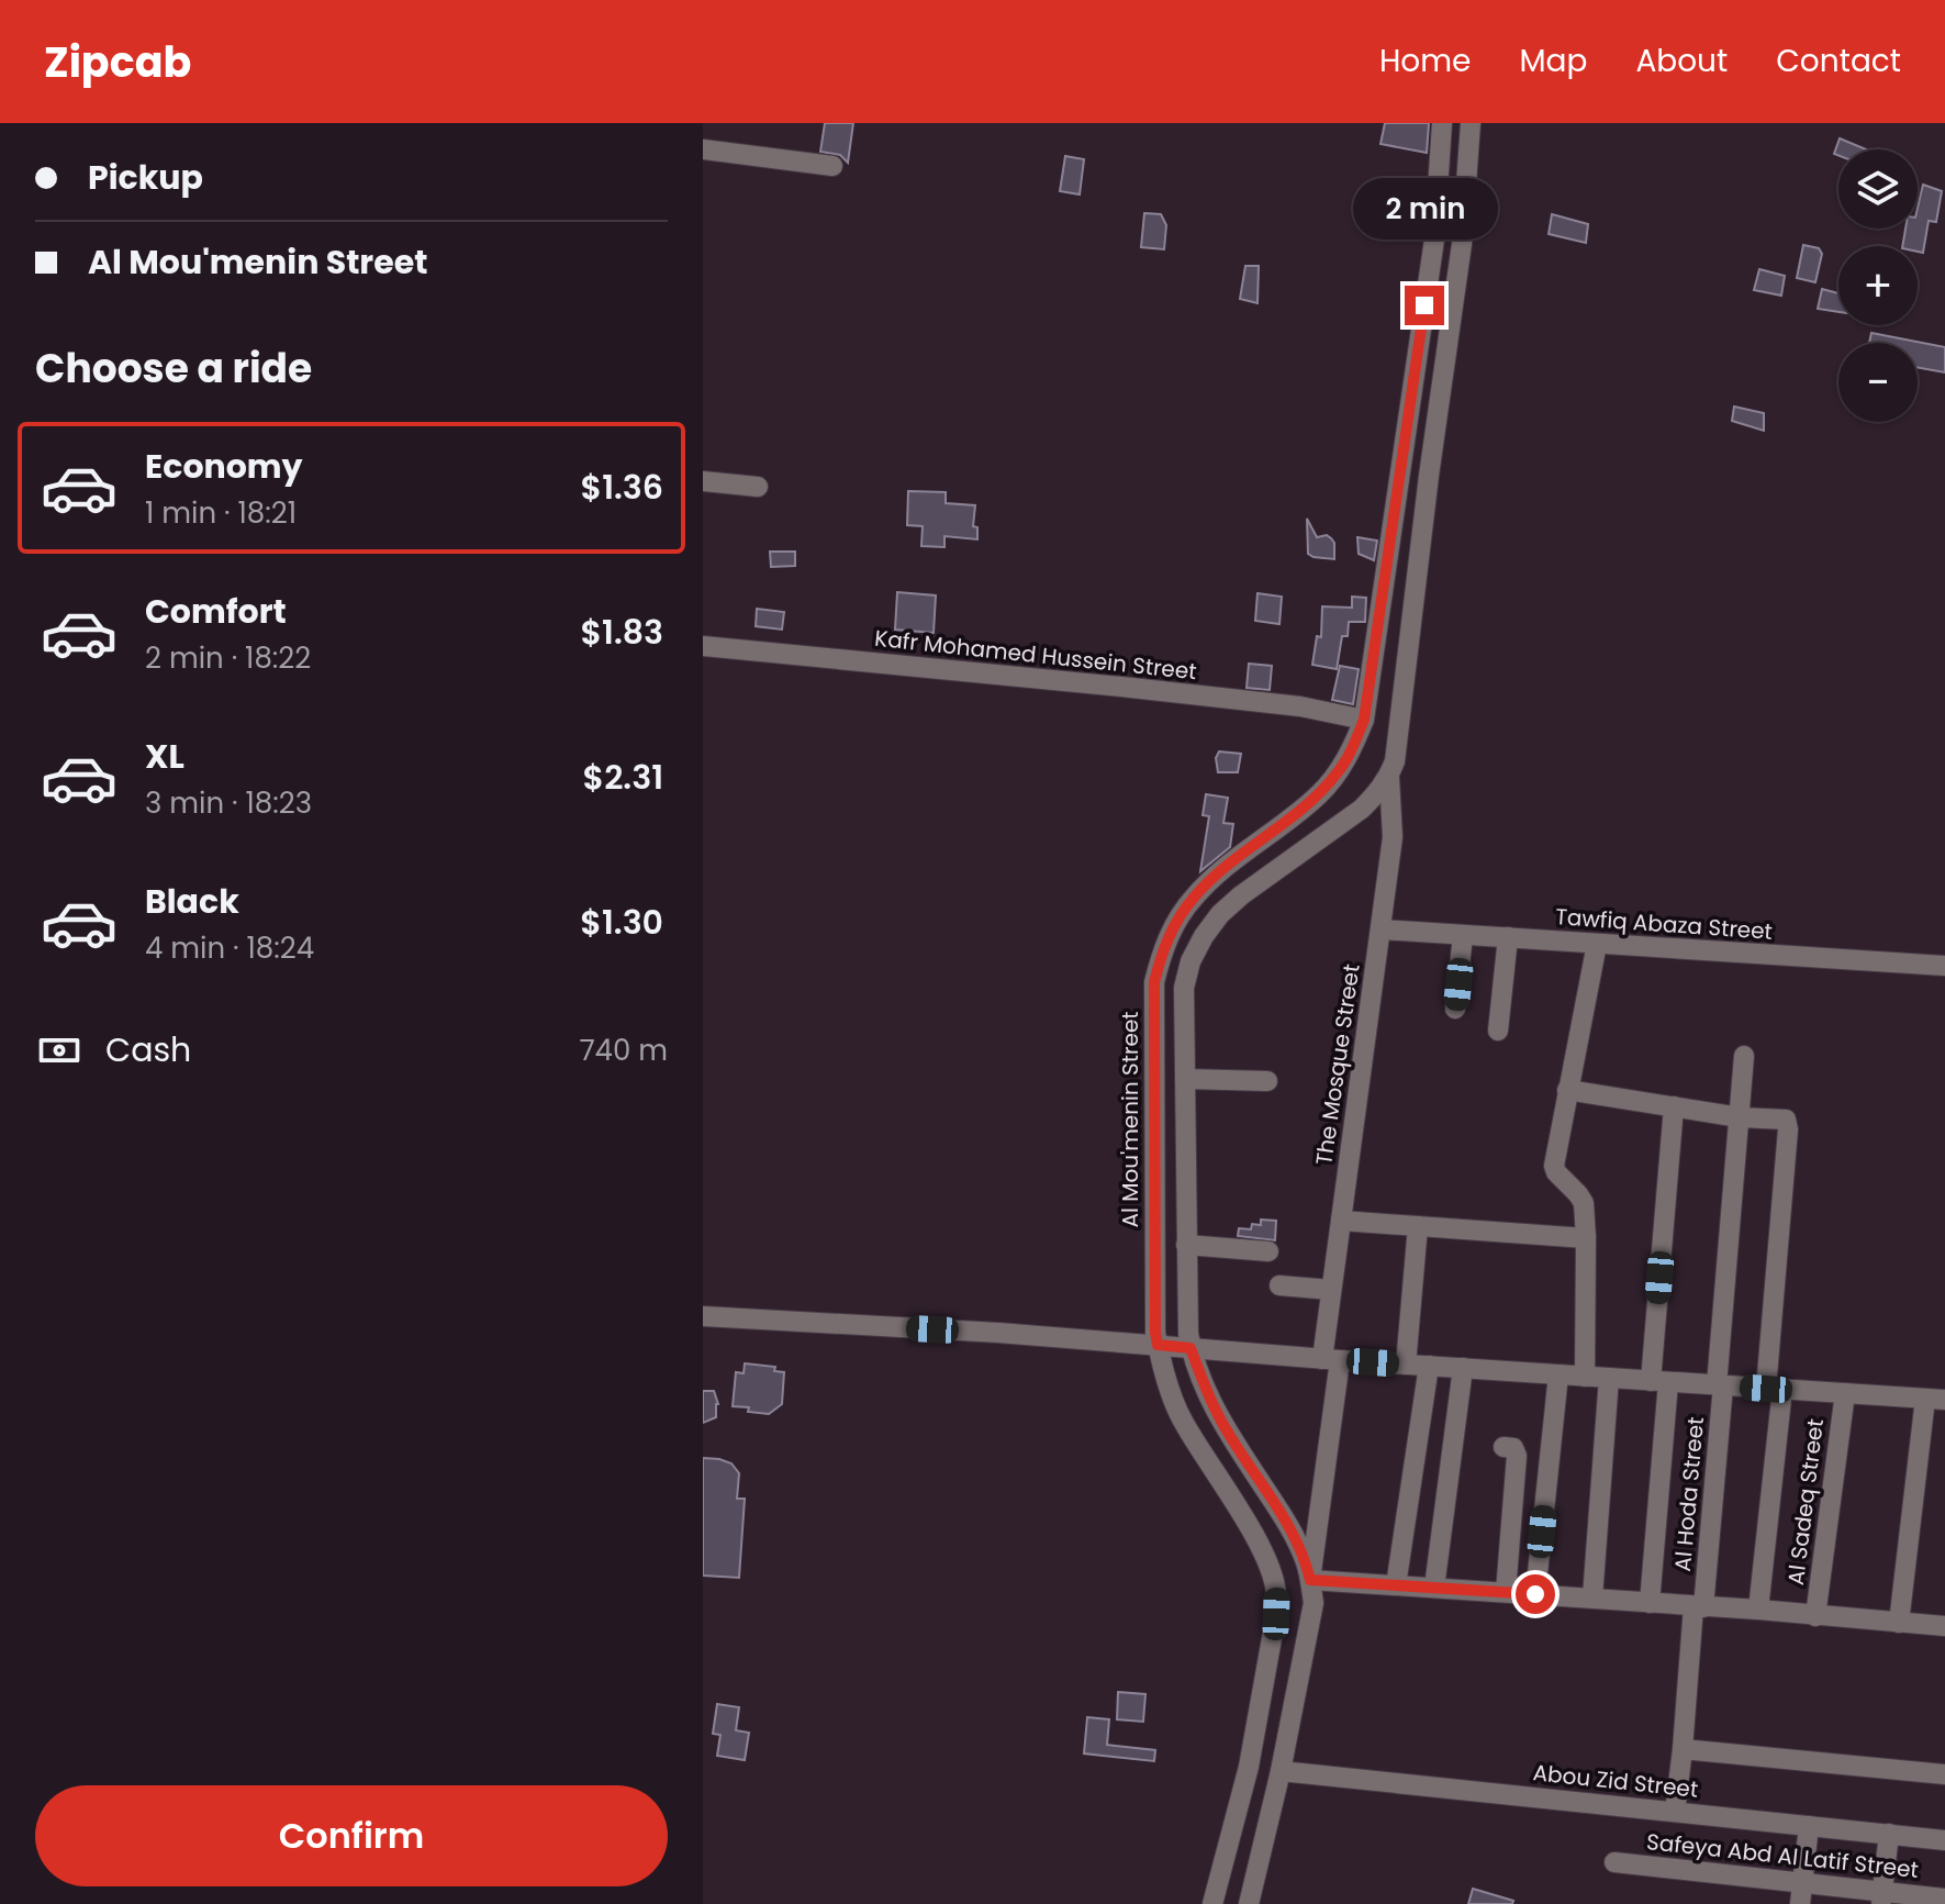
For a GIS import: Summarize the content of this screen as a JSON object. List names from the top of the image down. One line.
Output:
{"streets":{"street":["Kafr Mohamed Hussein Street","Tawfiq Abaza Street","The Mosque Street","Al Mou'menin Street","Al Hoda Street","Al Sadeq Street","Abou Zid Street","Safeya Abd Al Latif Street"]},"crossings":[["Kafr Mohamed Hussein Street","Al Mou'menin Street"],["Tawfiq Abaza Street","The Mosque Street"],["Al Hoda Street","Abou Zid Street"]],"page":{"header":"Zipcab","nav":["Home","Map","About","Contact"],"banner":["Pickup","Al Mou'menin Street"],"map_buttons":["+","−"],"bubble":"2 min","heading":"Choose a ride","list":[{"name":"Economy","note":"1 min · 18:21","value":"$1.36"},{"name":"Comfort","note":"2 min · 18:22","value":"$1.83"},{"name":"XL","note":"3 min · 18:23","value":"$2.31"},{"name":"Black","note":"4 min · 18:24","value":"$1.30"}],"pay":["Cash","740 m"],"buttons":"Confirm"}}
